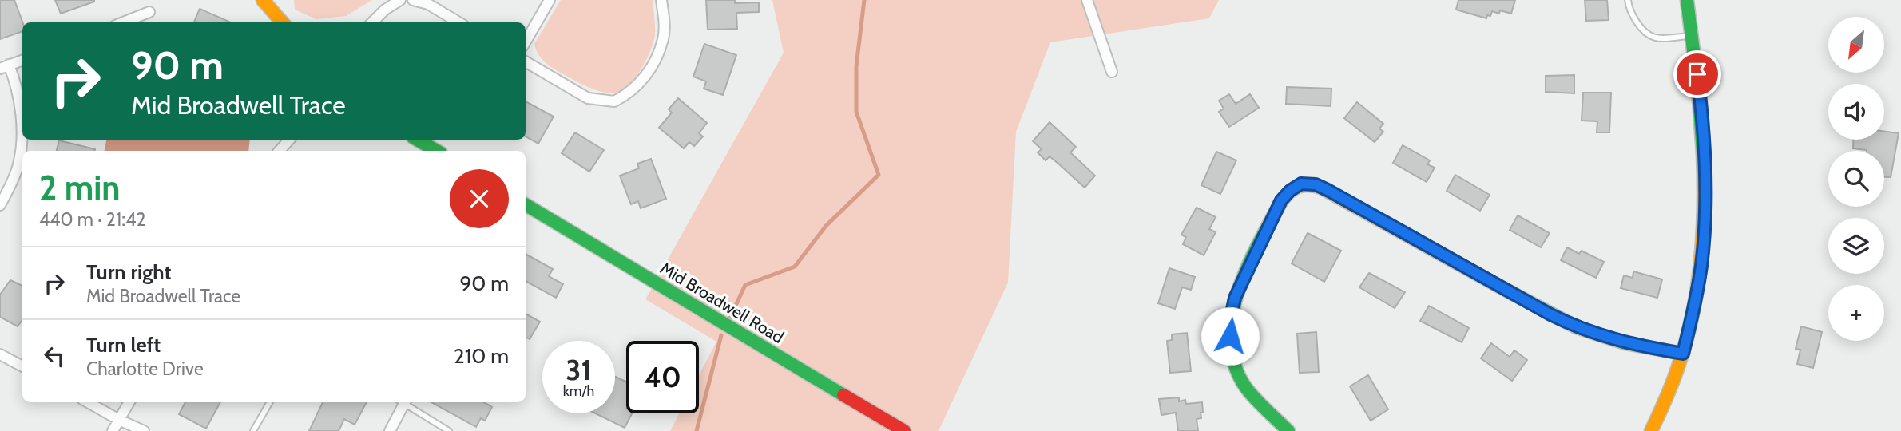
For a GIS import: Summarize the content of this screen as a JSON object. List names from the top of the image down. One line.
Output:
{"streets":{"street":["Mid Broadwell Road"]},"north":"bottom left","page":{"map_buttons":"+","turn":["90 m","Mid Broadwell Trace"],"heading":["2 min","440 m · 21:42"],"list":[{"name":"Turn right","note":"Mid Broadwell Trace","value":"90 m"},{"name":"Turn left","note":"Charlotte Drive","value":"210 m"}],"speed":"31 km/h","limit":"40"}}
